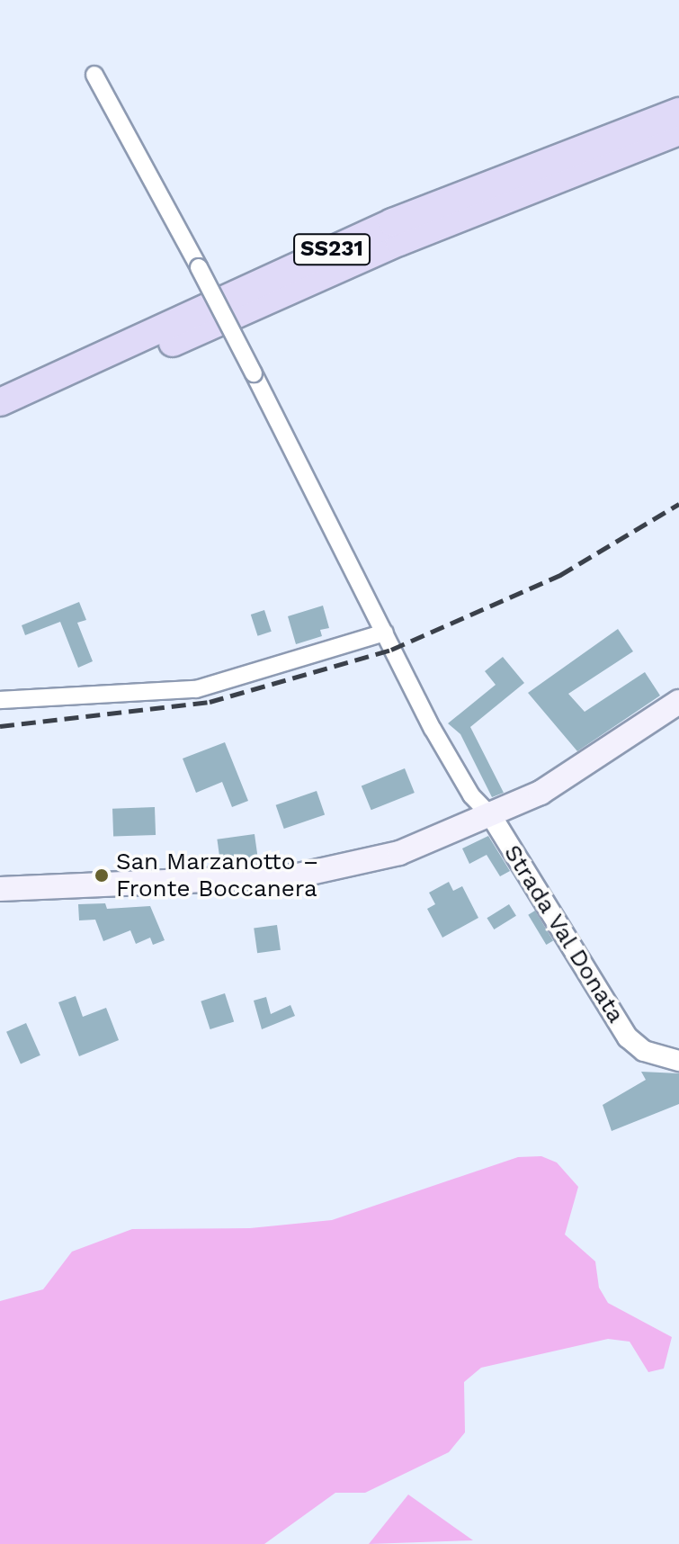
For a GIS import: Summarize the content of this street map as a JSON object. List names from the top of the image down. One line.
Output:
{"streets":{"highway":["SS231"],"street":["Strada Val Donata"]},"places":["San Marzanotto – Fronte Boccanera"]}
